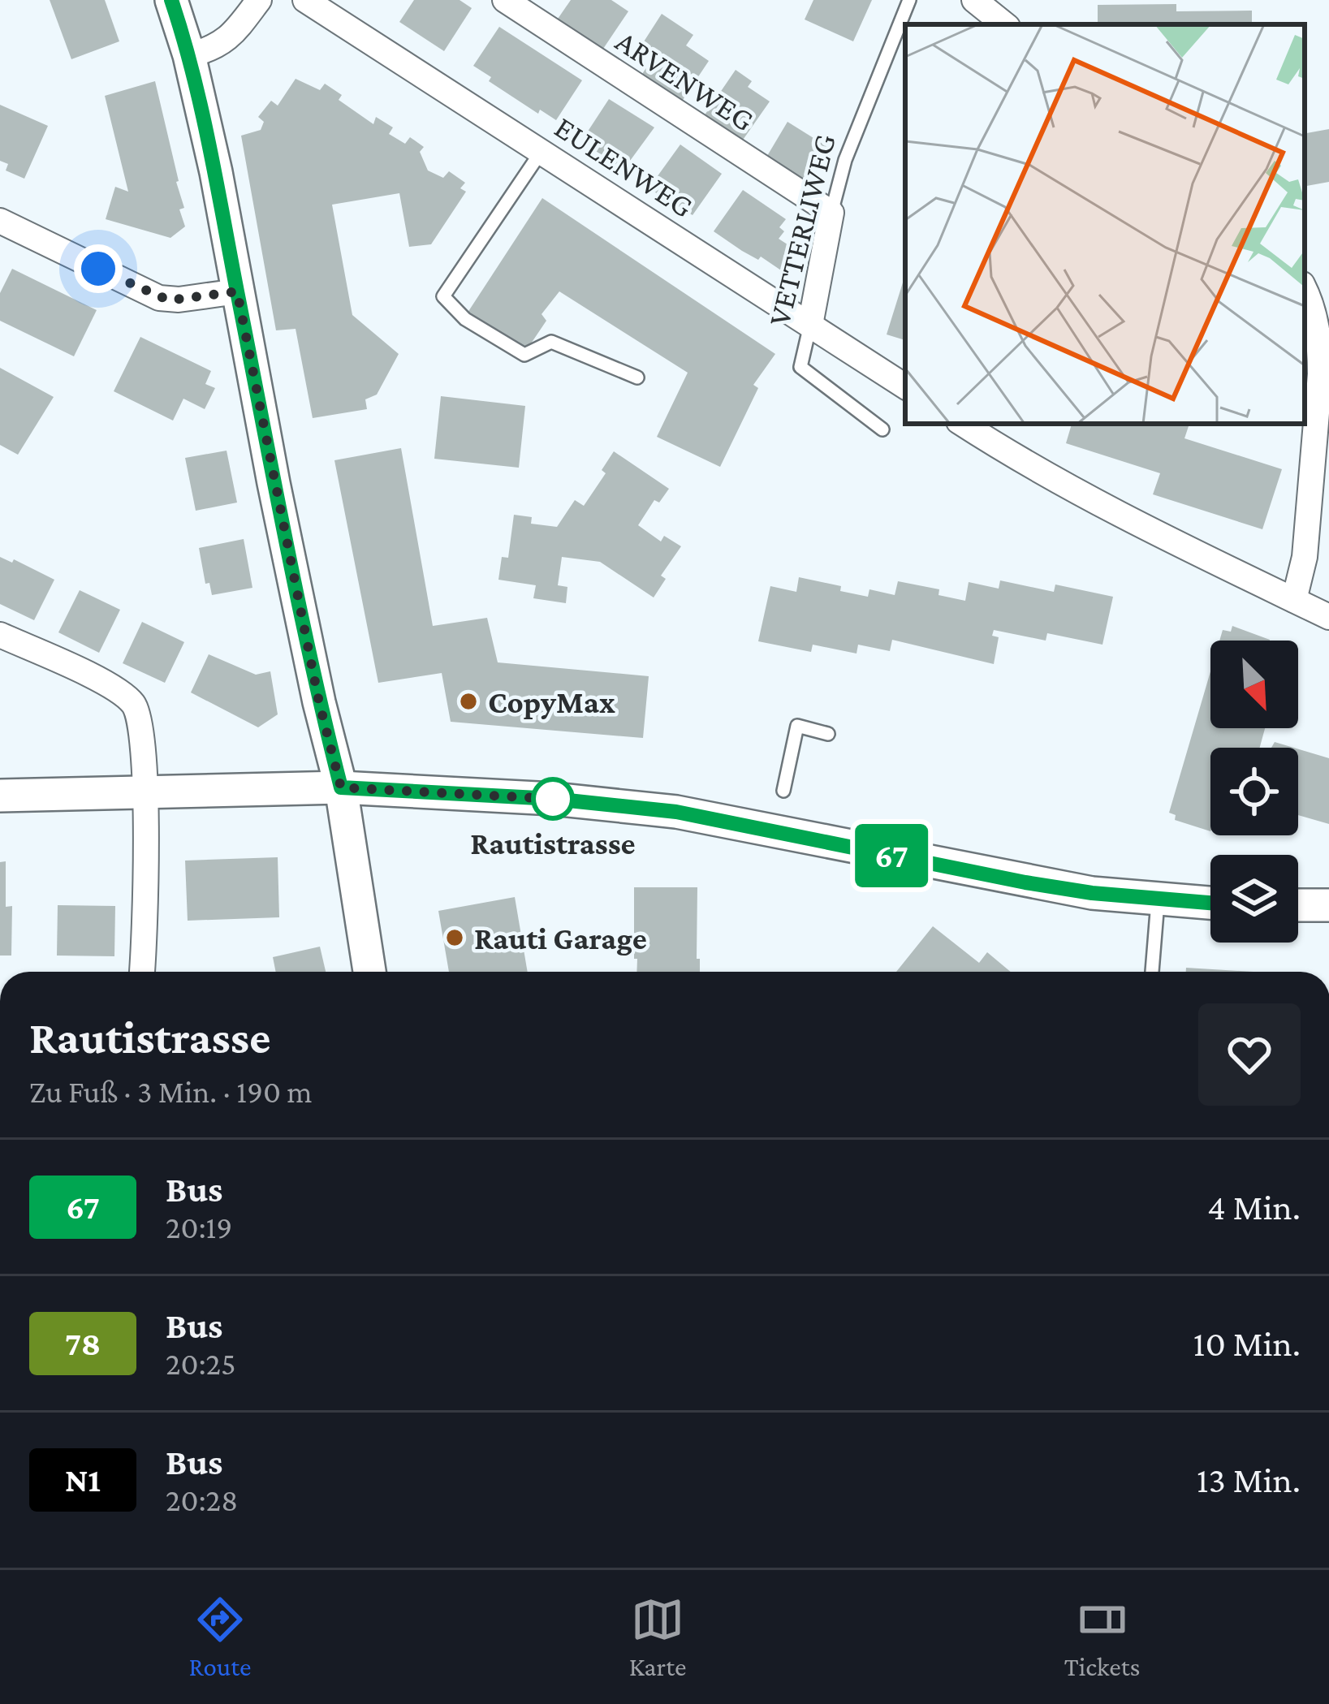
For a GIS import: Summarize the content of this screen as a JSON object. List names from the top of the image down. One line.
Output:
{"streets":{"street":["ARVENWEG","EULENWEG","VETTERLIWEG"]},"crossings":[["ARVENWEG","VETTERLIWEG"],["EULENWEG","VETTERLIWEG"]],"places":["CopyMax","Rautistrasse","Rauti Garage"],"lines":["bus line 67"],"north":"bottom right","page":{"on_map":"67","heading":["Rautistrasse","Zu Fuß · 3 Min. · 190 m"],"list":[{"mark":"67","name":"Bus","note":"20:19","value":"4 Min."},{"mark":"78","name":"Bus","note":"20:25","value":"10 Min."},{"mark":"N1","name":"Bus","note":"20:28","value":"13 Min."}],"tabs":["Route","Karte","Tickets"]}}
